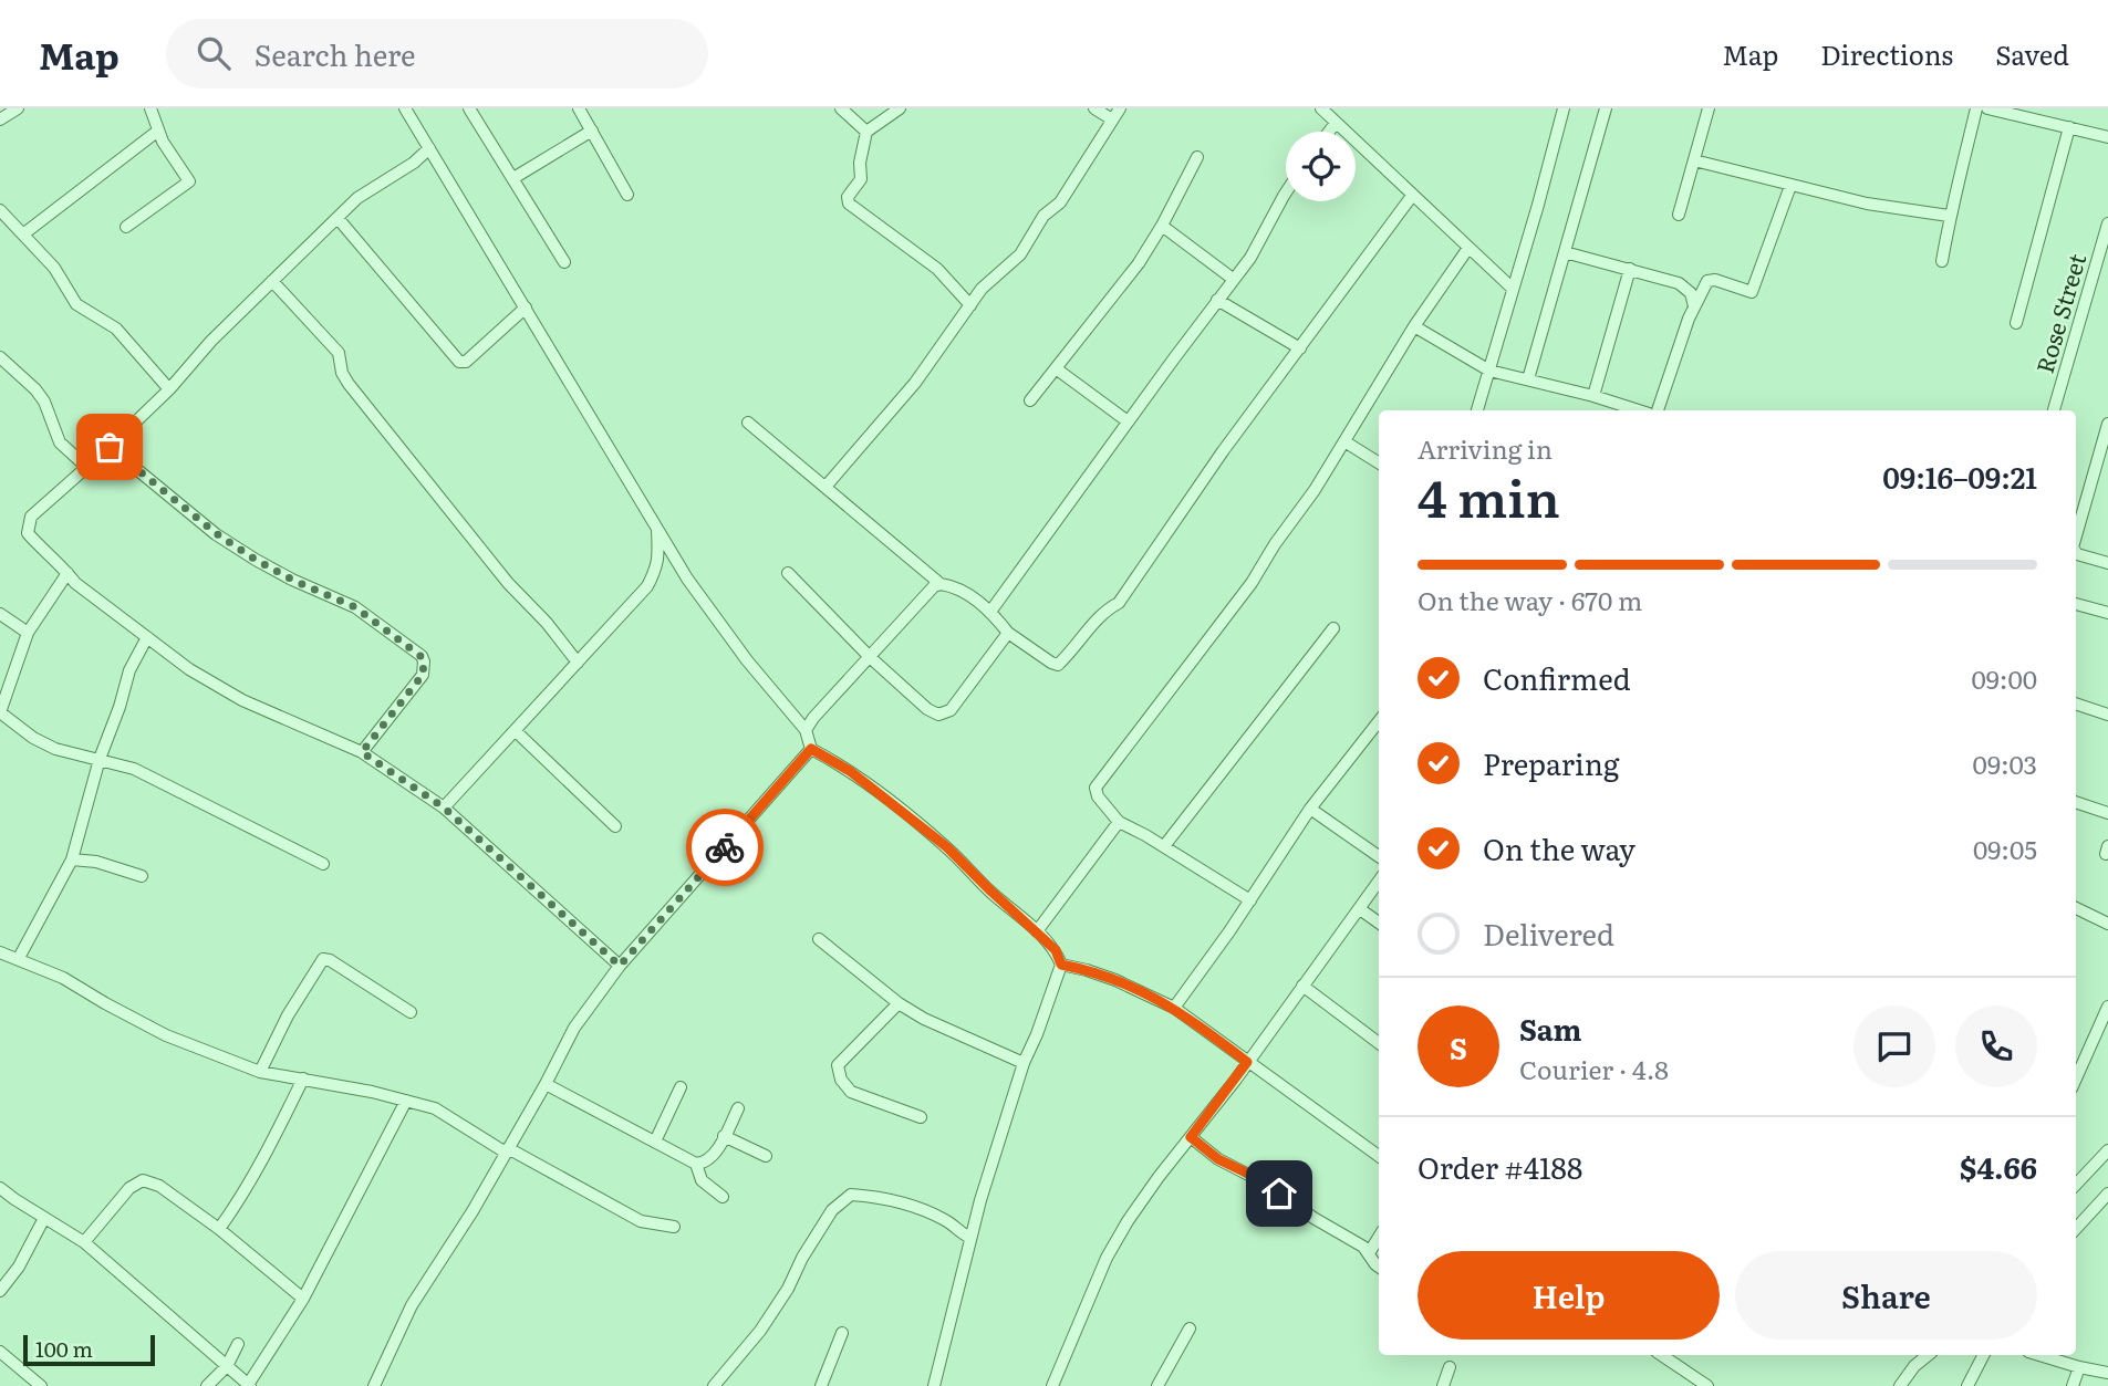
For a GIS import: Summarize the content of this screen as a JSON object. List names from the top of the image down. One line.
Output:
{"streets":{"street":["Rose Street"]},"scale_bar":"100 m","page":{"header":"Map","search":"Search here","nav":["Map","Directions","Saved"],"heading":["4 min","Arriving in","09:16–09:21"],"panel":["Sam","Courier · 4.8","Order #4188","$4.66"],"bar":"On the way · 670 m","list":[["Confirmed","09:00"],["Preparing","09:03"],["On the way","09:05"],"Delivered"],"round":"S","buttons":["Help","Share"],"scale":"100 m"}}
